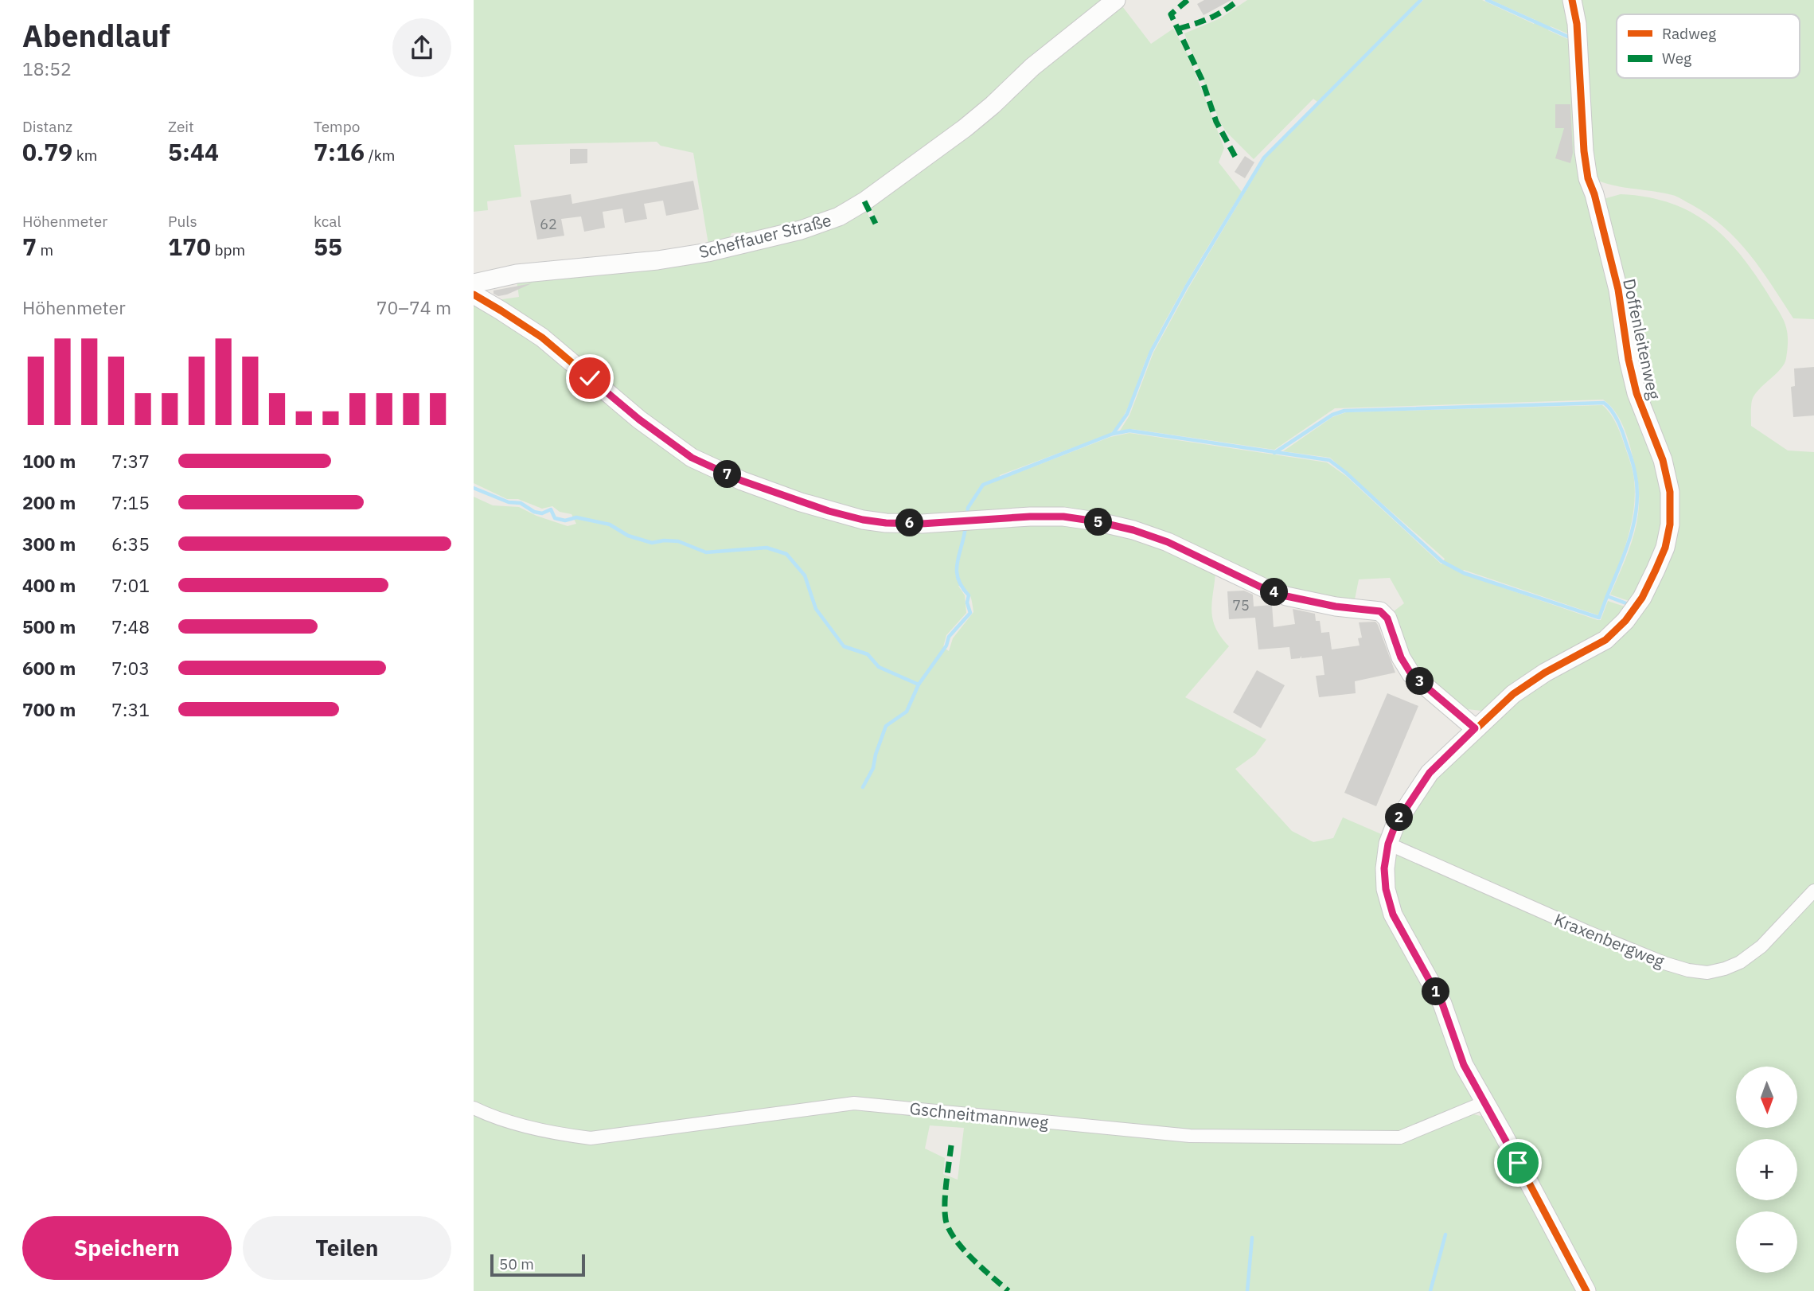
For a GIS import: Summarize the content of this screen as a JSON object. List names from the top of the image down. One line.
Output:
{"streets":{"street":["Scheffauer Straße","Doffenleitenweg","Kraxenbergweg","Gschneitmannweg"]},"crossings":[["Doffenleitenweg","Kraxenbergweg"],["Doffenleitenweg","Gschneitmannweg"]],"house_numbers":["62","75"],"legend":["Radweg","Weg"],"scale_bar":"50 m","north":"bottom","page":{"heading":["Abendlauf","18:52"],"stats":[["Distanz","0.79 km"],["Zeit","5:44"],["Tempo","7:16 /km"],["Höhenmeter","7 m"],["Puls","170 bpm"],["kcal","55"]],"chart":["Höhenmeter","70–74 m"],"list":[{"name":"100 m","note":"7:37"},{"name":"200 m","note":"7:15"},{"name":"300 m","note":"6:35"},{"name":"400 m","note":"7:01"},{"name":"500 m","note":"7:48"},{"name":"600 m","note":"7:03"},{"name":"700 m","note":"7:31"}],"pins":["7","5","6","4","3","2","1"],"map_buttons":["+","−"],"buttons":["Speichern","Teilen"],"scale":"50 m"}}
